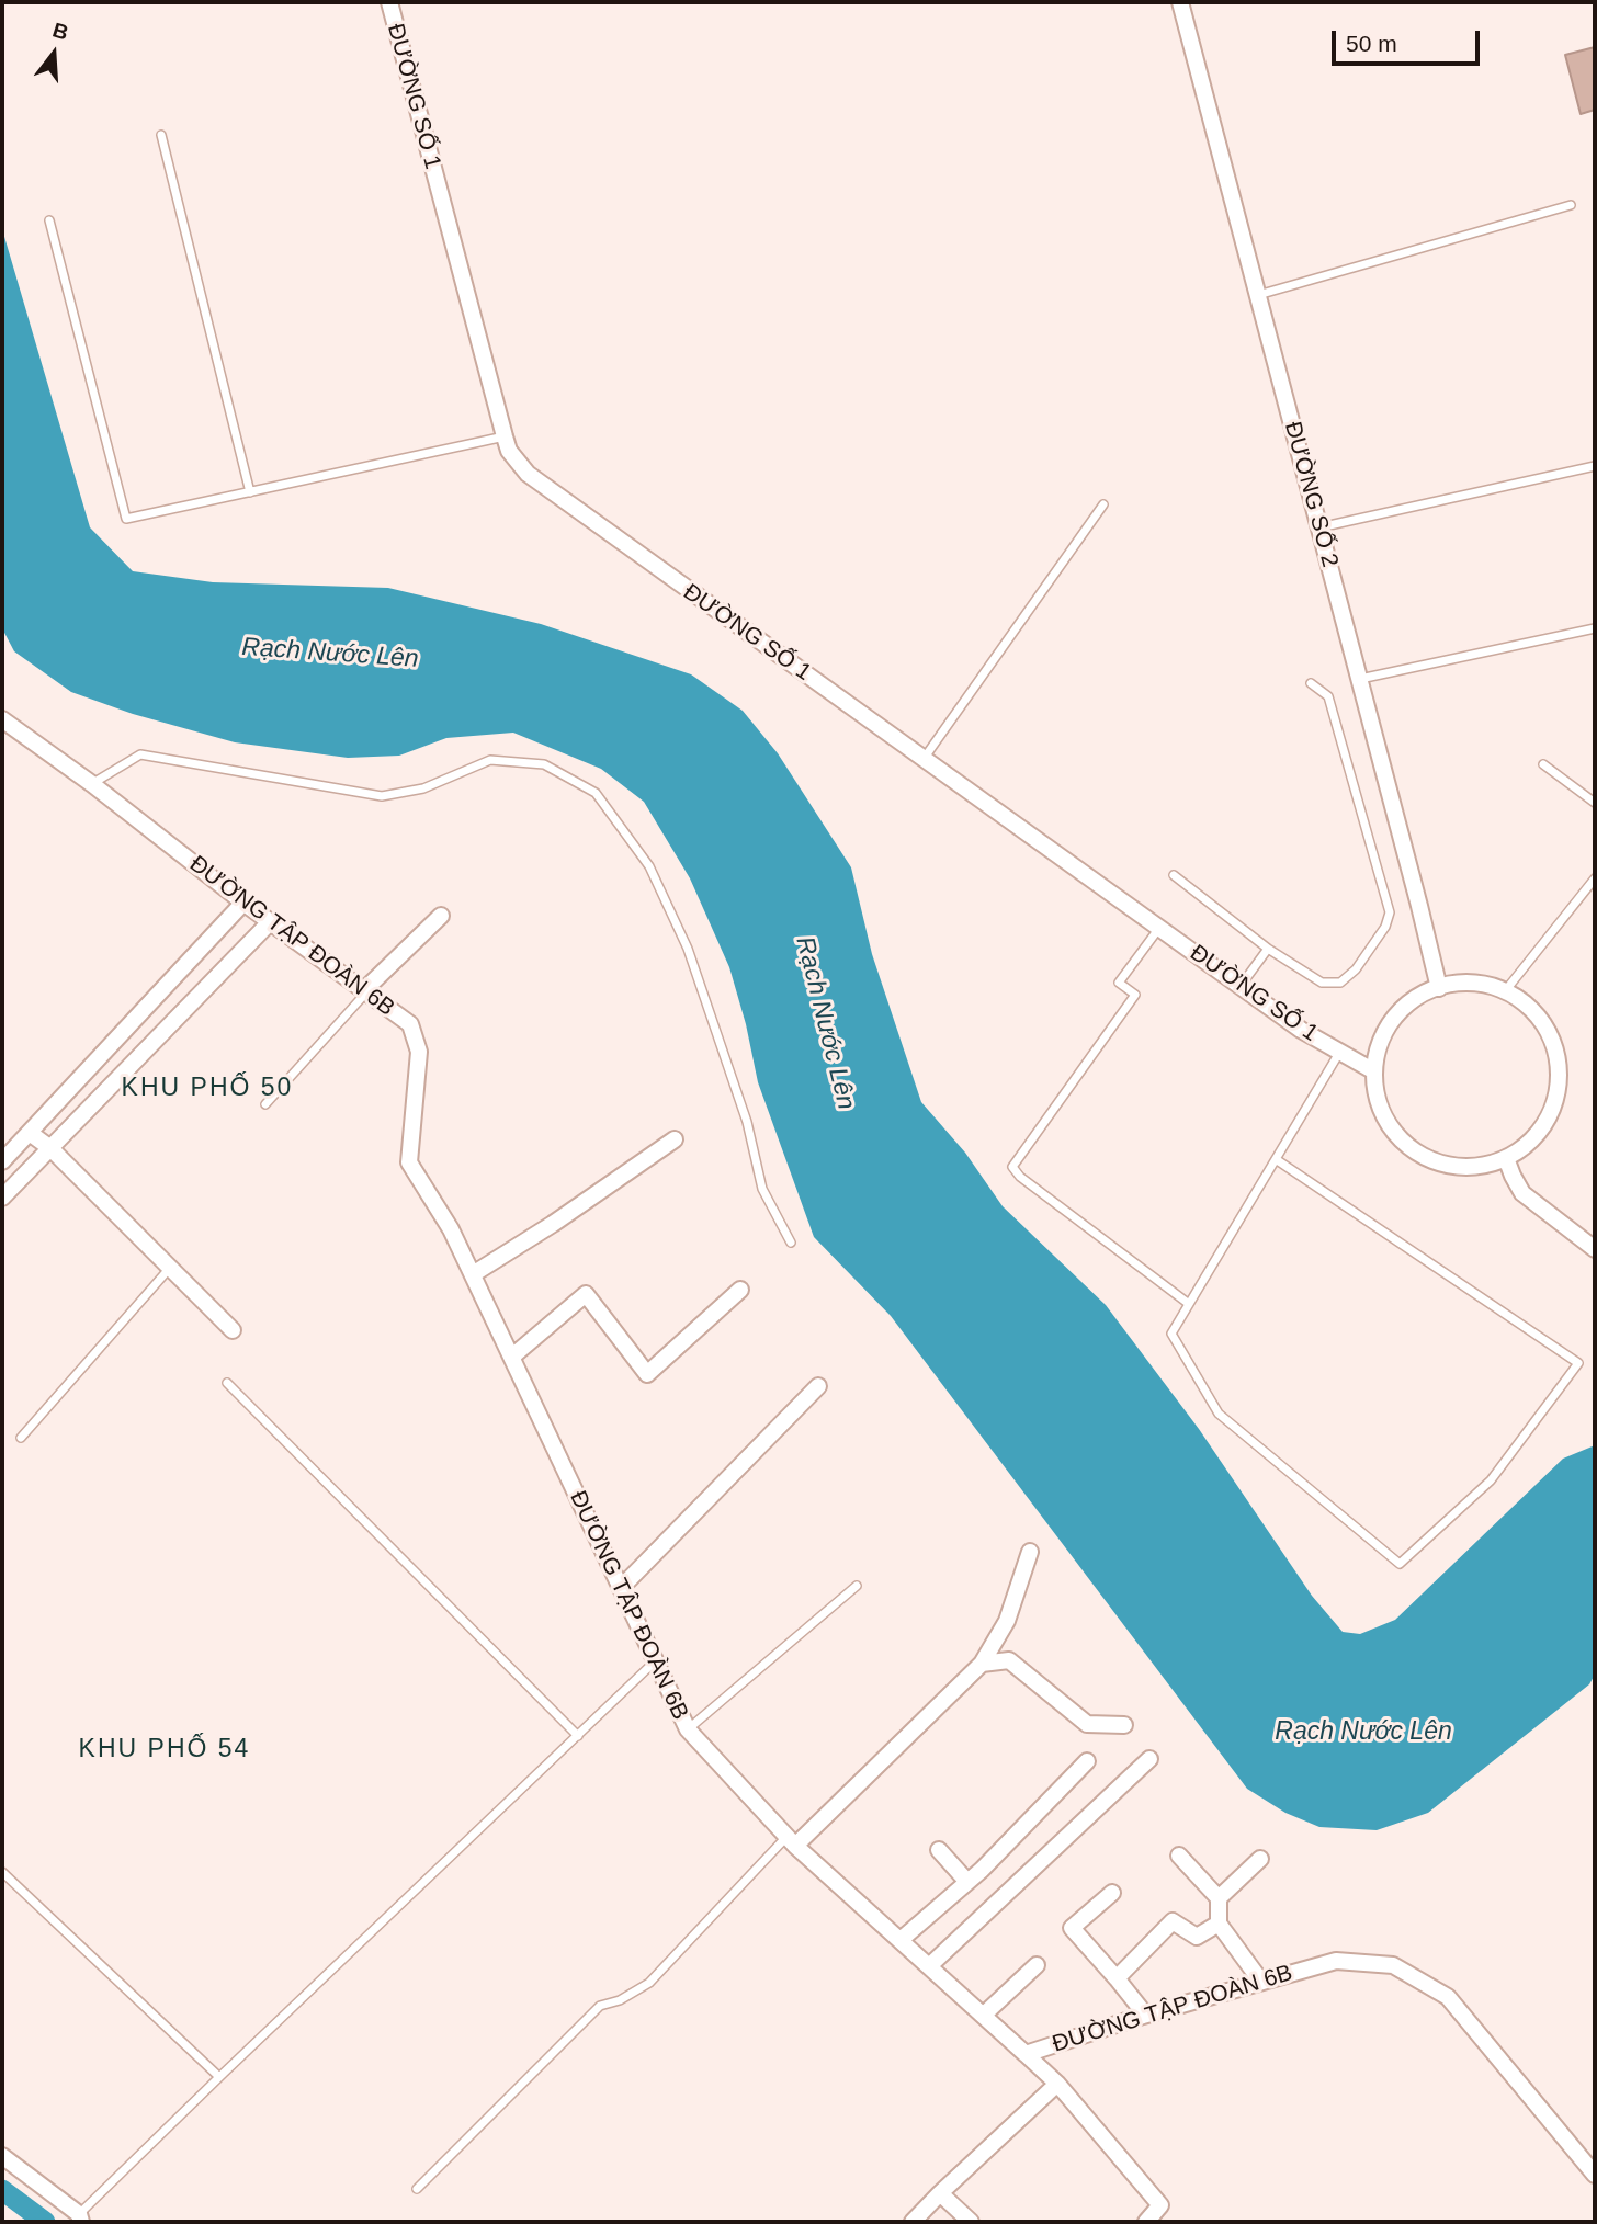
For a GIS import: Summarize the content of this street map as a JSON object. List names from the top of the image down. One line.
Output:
{"streets":{"street":["ĐƯỜNG SỐ 1","ĐƯỜNG SỐ 2","ĐƯỜNG TẬP ĐOÀN 6B"]},"crossings":[["ĐƯỜNG SỐ 1","ĐƯỜNG SỐ 2"]],"districts":["KHU PHỐ 50","KHU PHỐ 54"],"water":["Rạch Nước Lên"],"scale_bar":"50 m","north":"top"}
